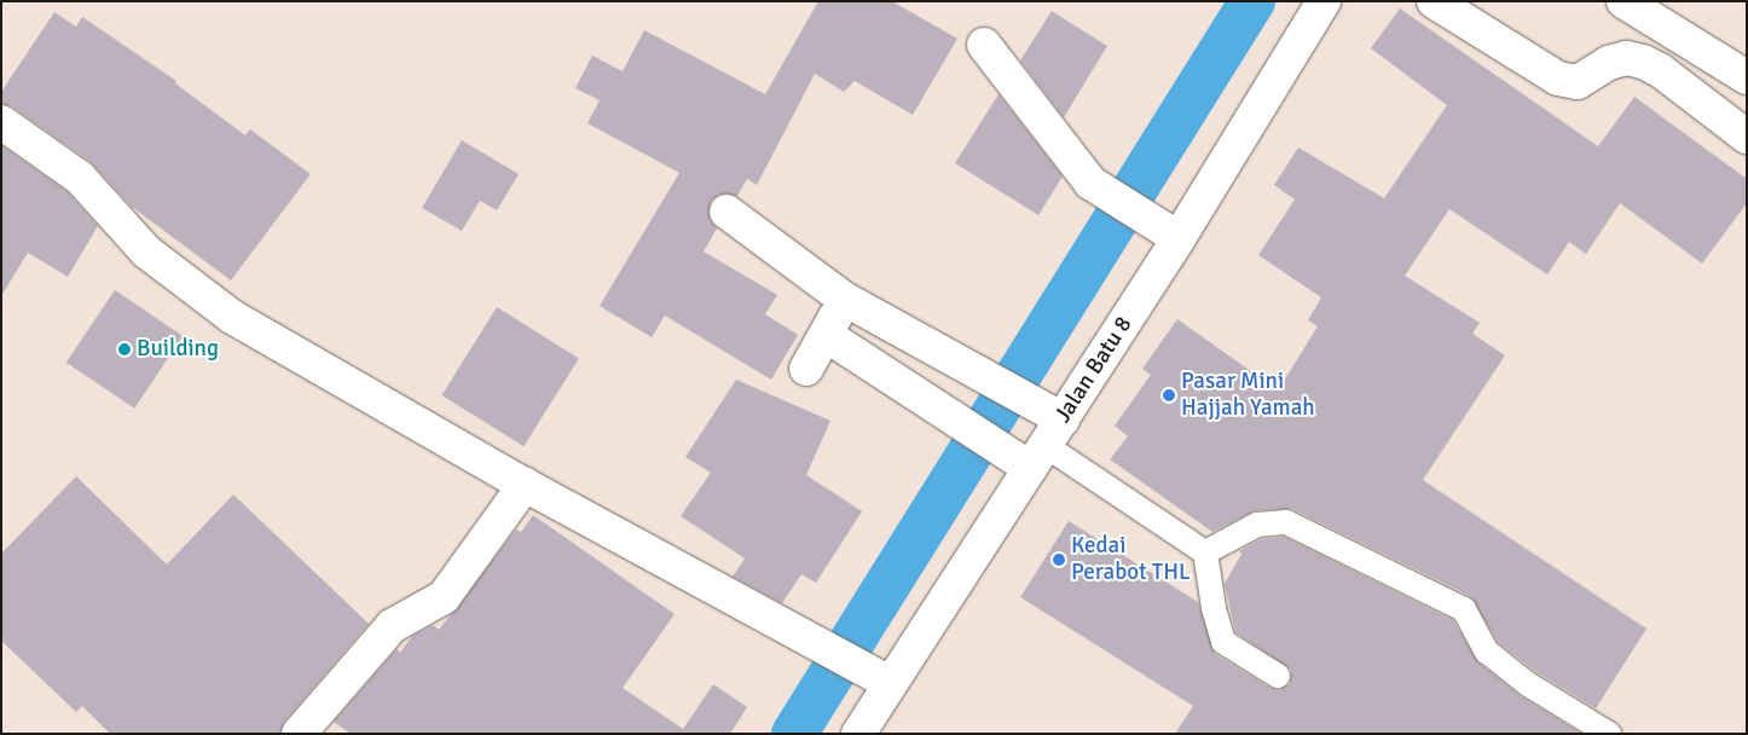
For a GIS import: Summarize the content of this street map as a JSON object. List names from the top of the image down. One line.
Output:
{"streets":{"street":["Jalan Batu 8"]},"places":["Building","Pasar Mini Hajjah Yamah","Kedai Perabot THL"]}
